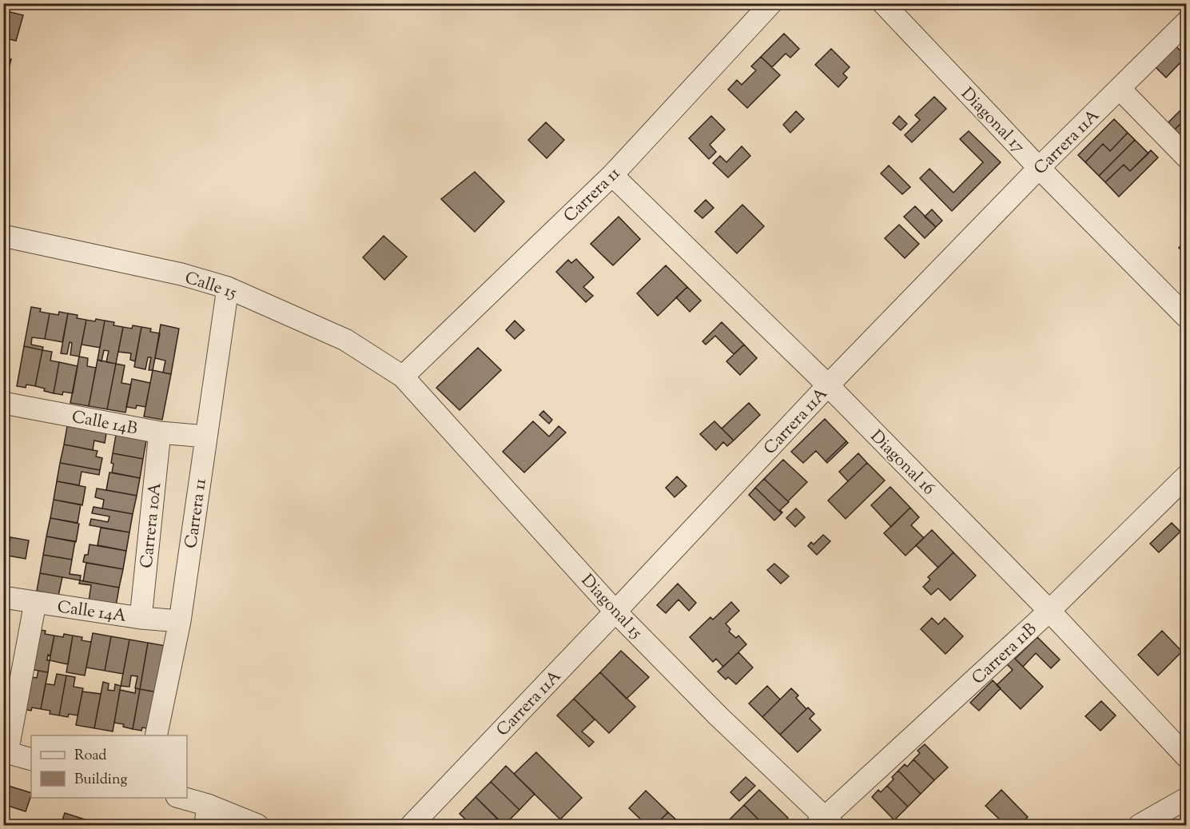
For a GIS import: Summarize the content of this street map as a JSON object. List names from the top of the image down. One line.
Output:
{"streets":{"street":["Diagonal 17","Carrera 11A","Carrera 11","Calle 15","Calle 14B","Diagonal 16","Carrera 10A","Diagonal 15","Calle 14A","Carrera 11B"]},"crossings":[["Diagonal 17","Carrera 11A"],["Carrera 11A","Diagonal 16"],["Carrera 11A","Diagonal 15"],["Carrera 11","Calle 15"],["Carrera 11","Calle 14B"],["Carrera 11","Diagonal 16"],["Carrera 11","Diagonal 15"],["Carrera 11","Calle 14A"],["Calle 15","Diagonal 15"],["Calle 14B","Carrera 10A"],["Diagonal 16","Carrera 11B"],["Carrera 10A","Calle 14A"],["Diagonal 15","Carrera 11B"]],"legend":["Road","Building"]}
